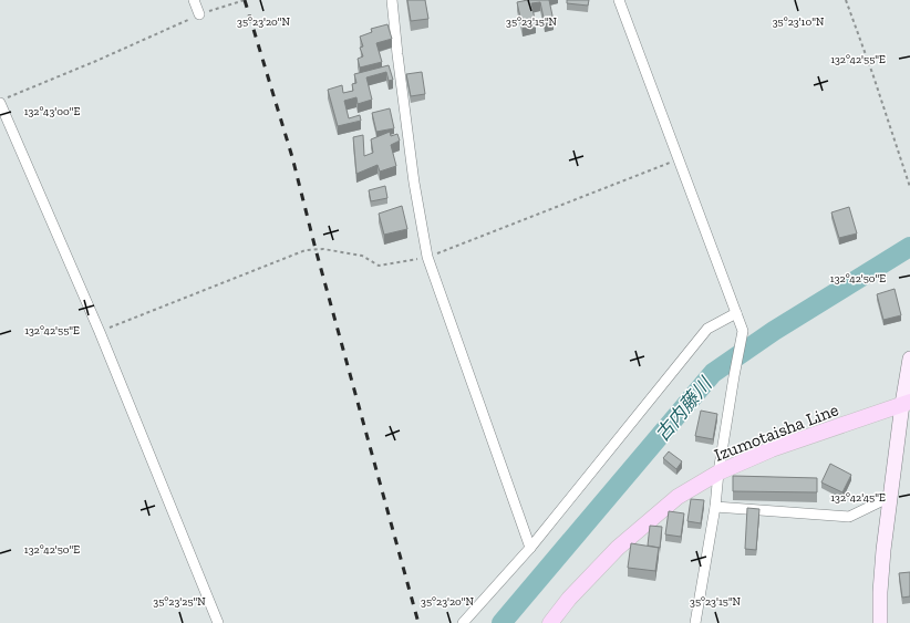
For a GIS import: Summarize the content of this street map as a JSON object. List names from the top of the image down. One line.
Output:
{"streets":{"main road":["Izumotaisha Line"]},"water":["古内藤川"],"coordinates":["35°23'20\"N","35°23'15\"N","35°23'10\"N","132°42'55\"E","132°43'00\"E","132°42'50\"E","132°42'45\"E","35°23'25\"N"]}
